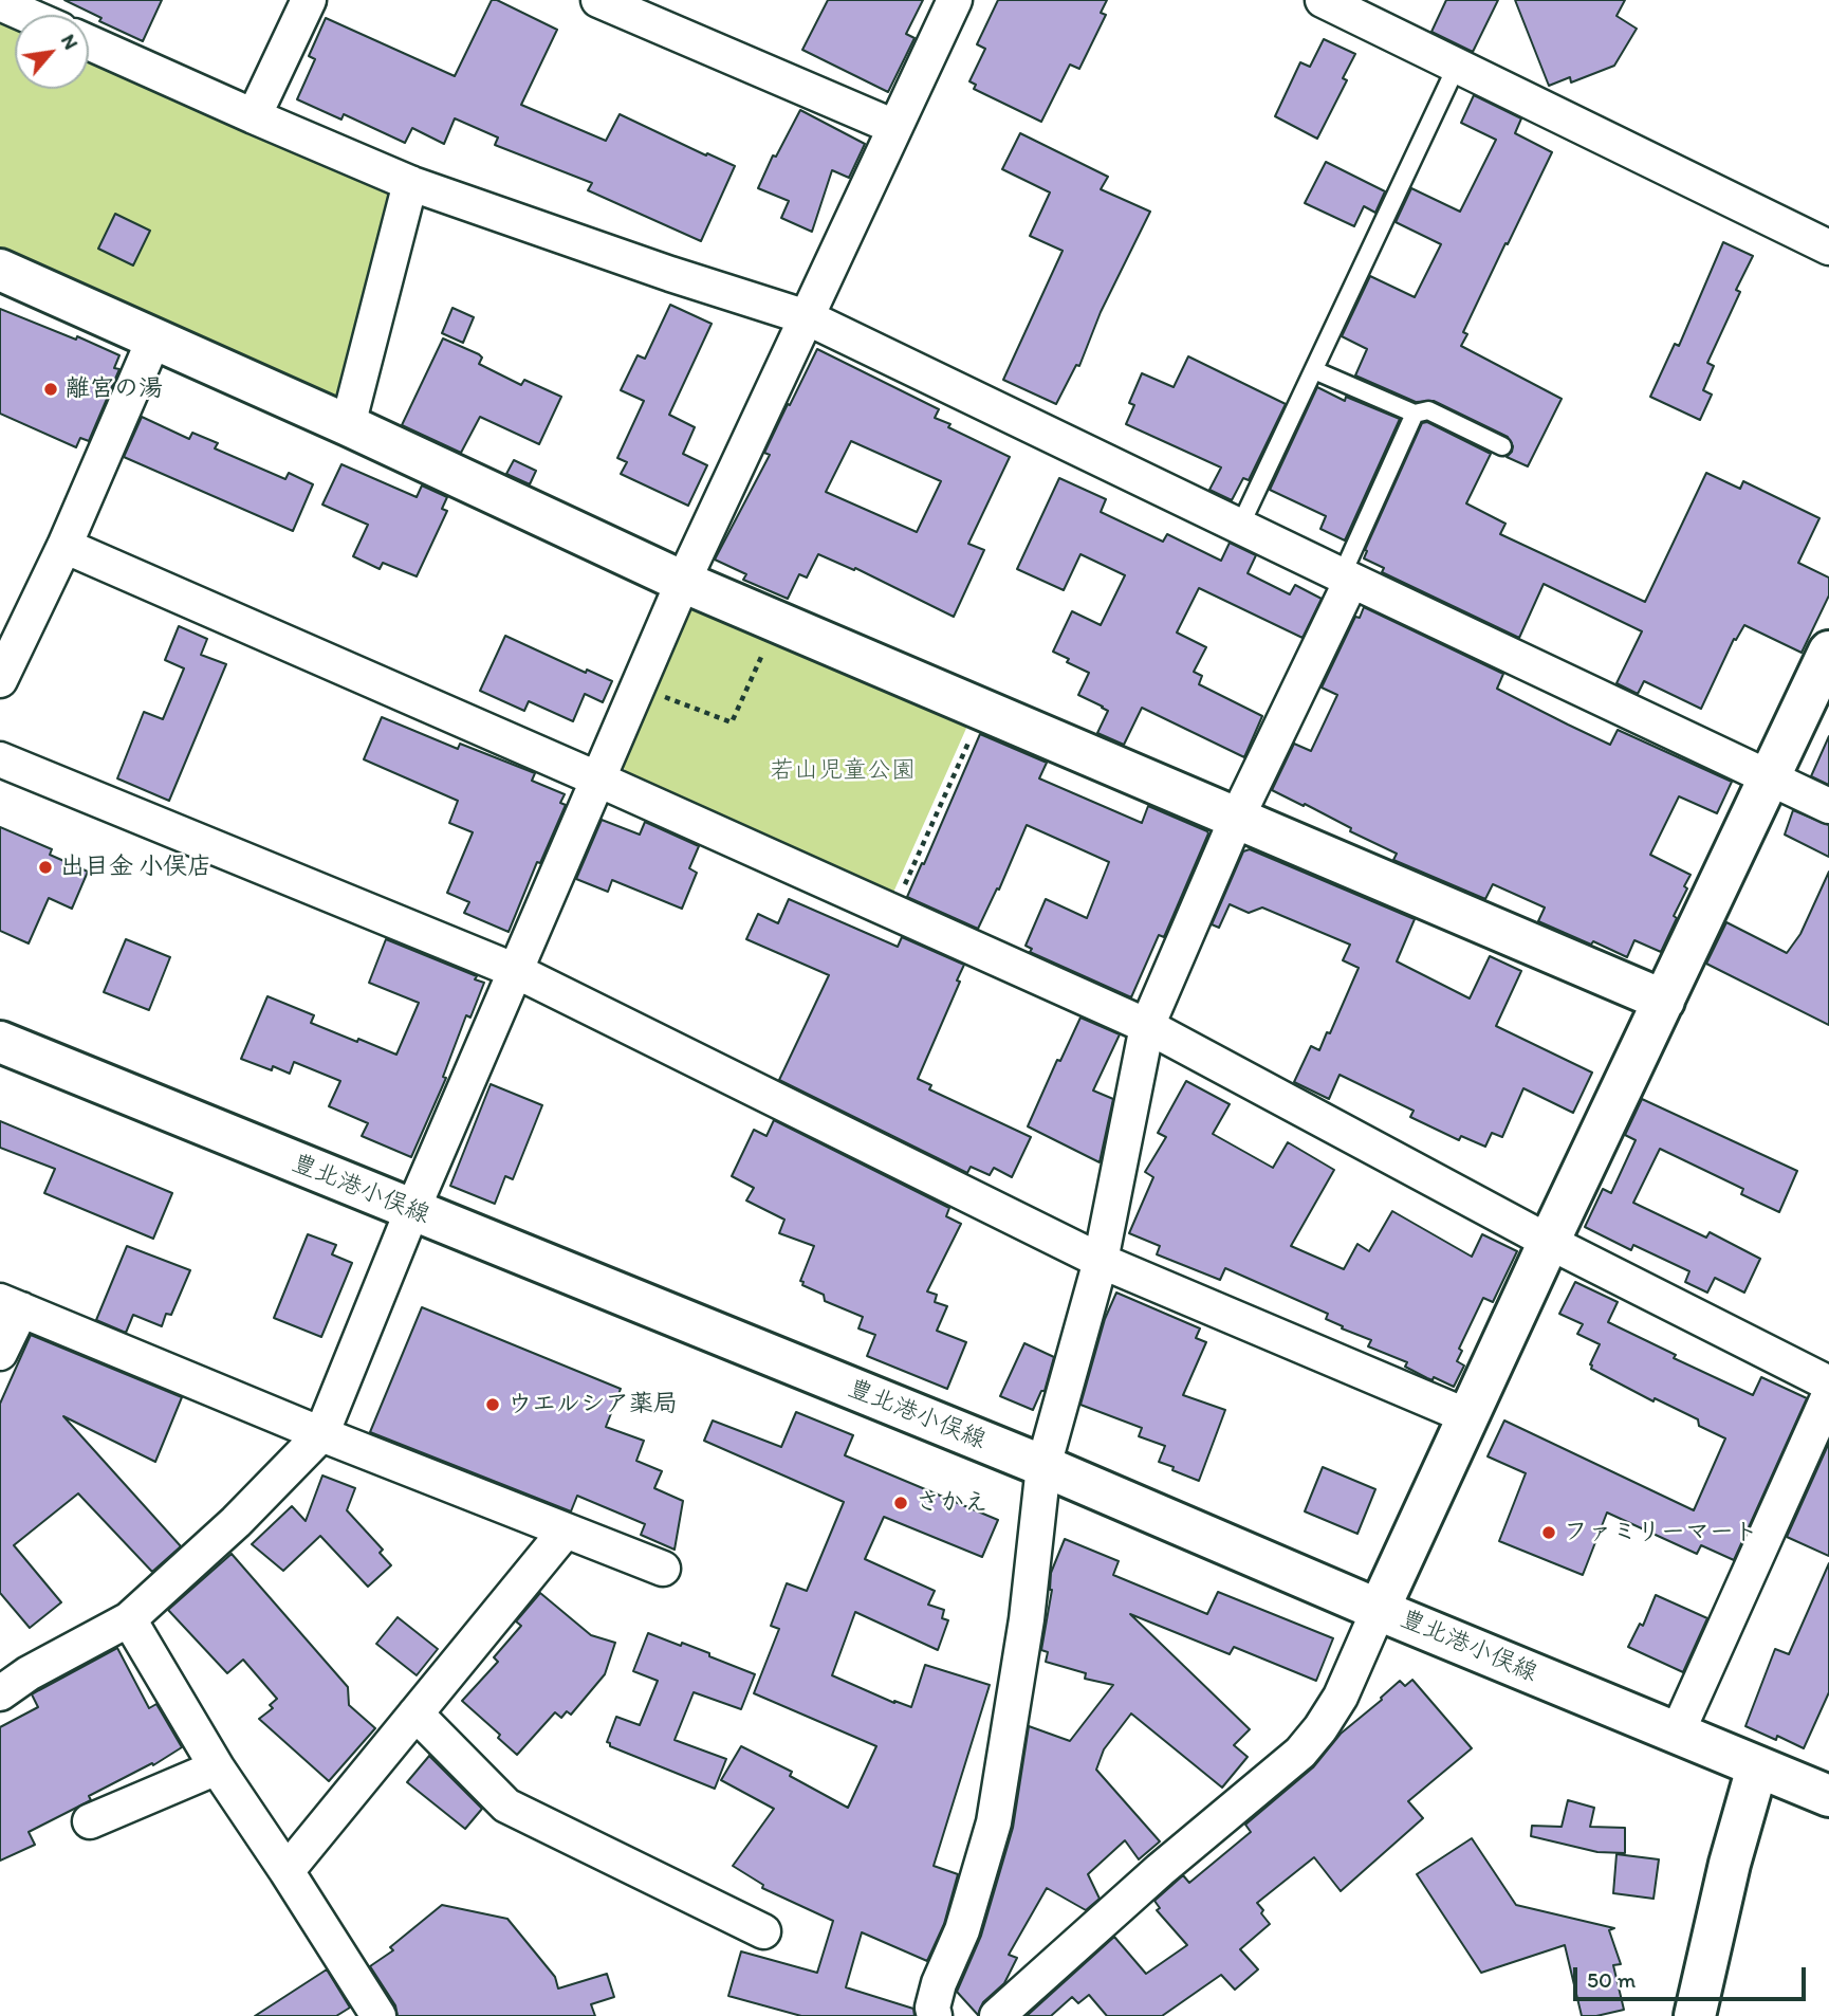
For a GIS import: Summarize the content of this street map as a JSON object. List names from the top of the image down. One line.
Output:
{"streets":{"street":["豊北港小俣線"]},"parks":["若山児童公園"],"places":["離宮の湯","出目金 小俣店","ウエルシア薬局","さかえ","ファミリーマート"],"scale_bar":"50 m","north":"top right"}
